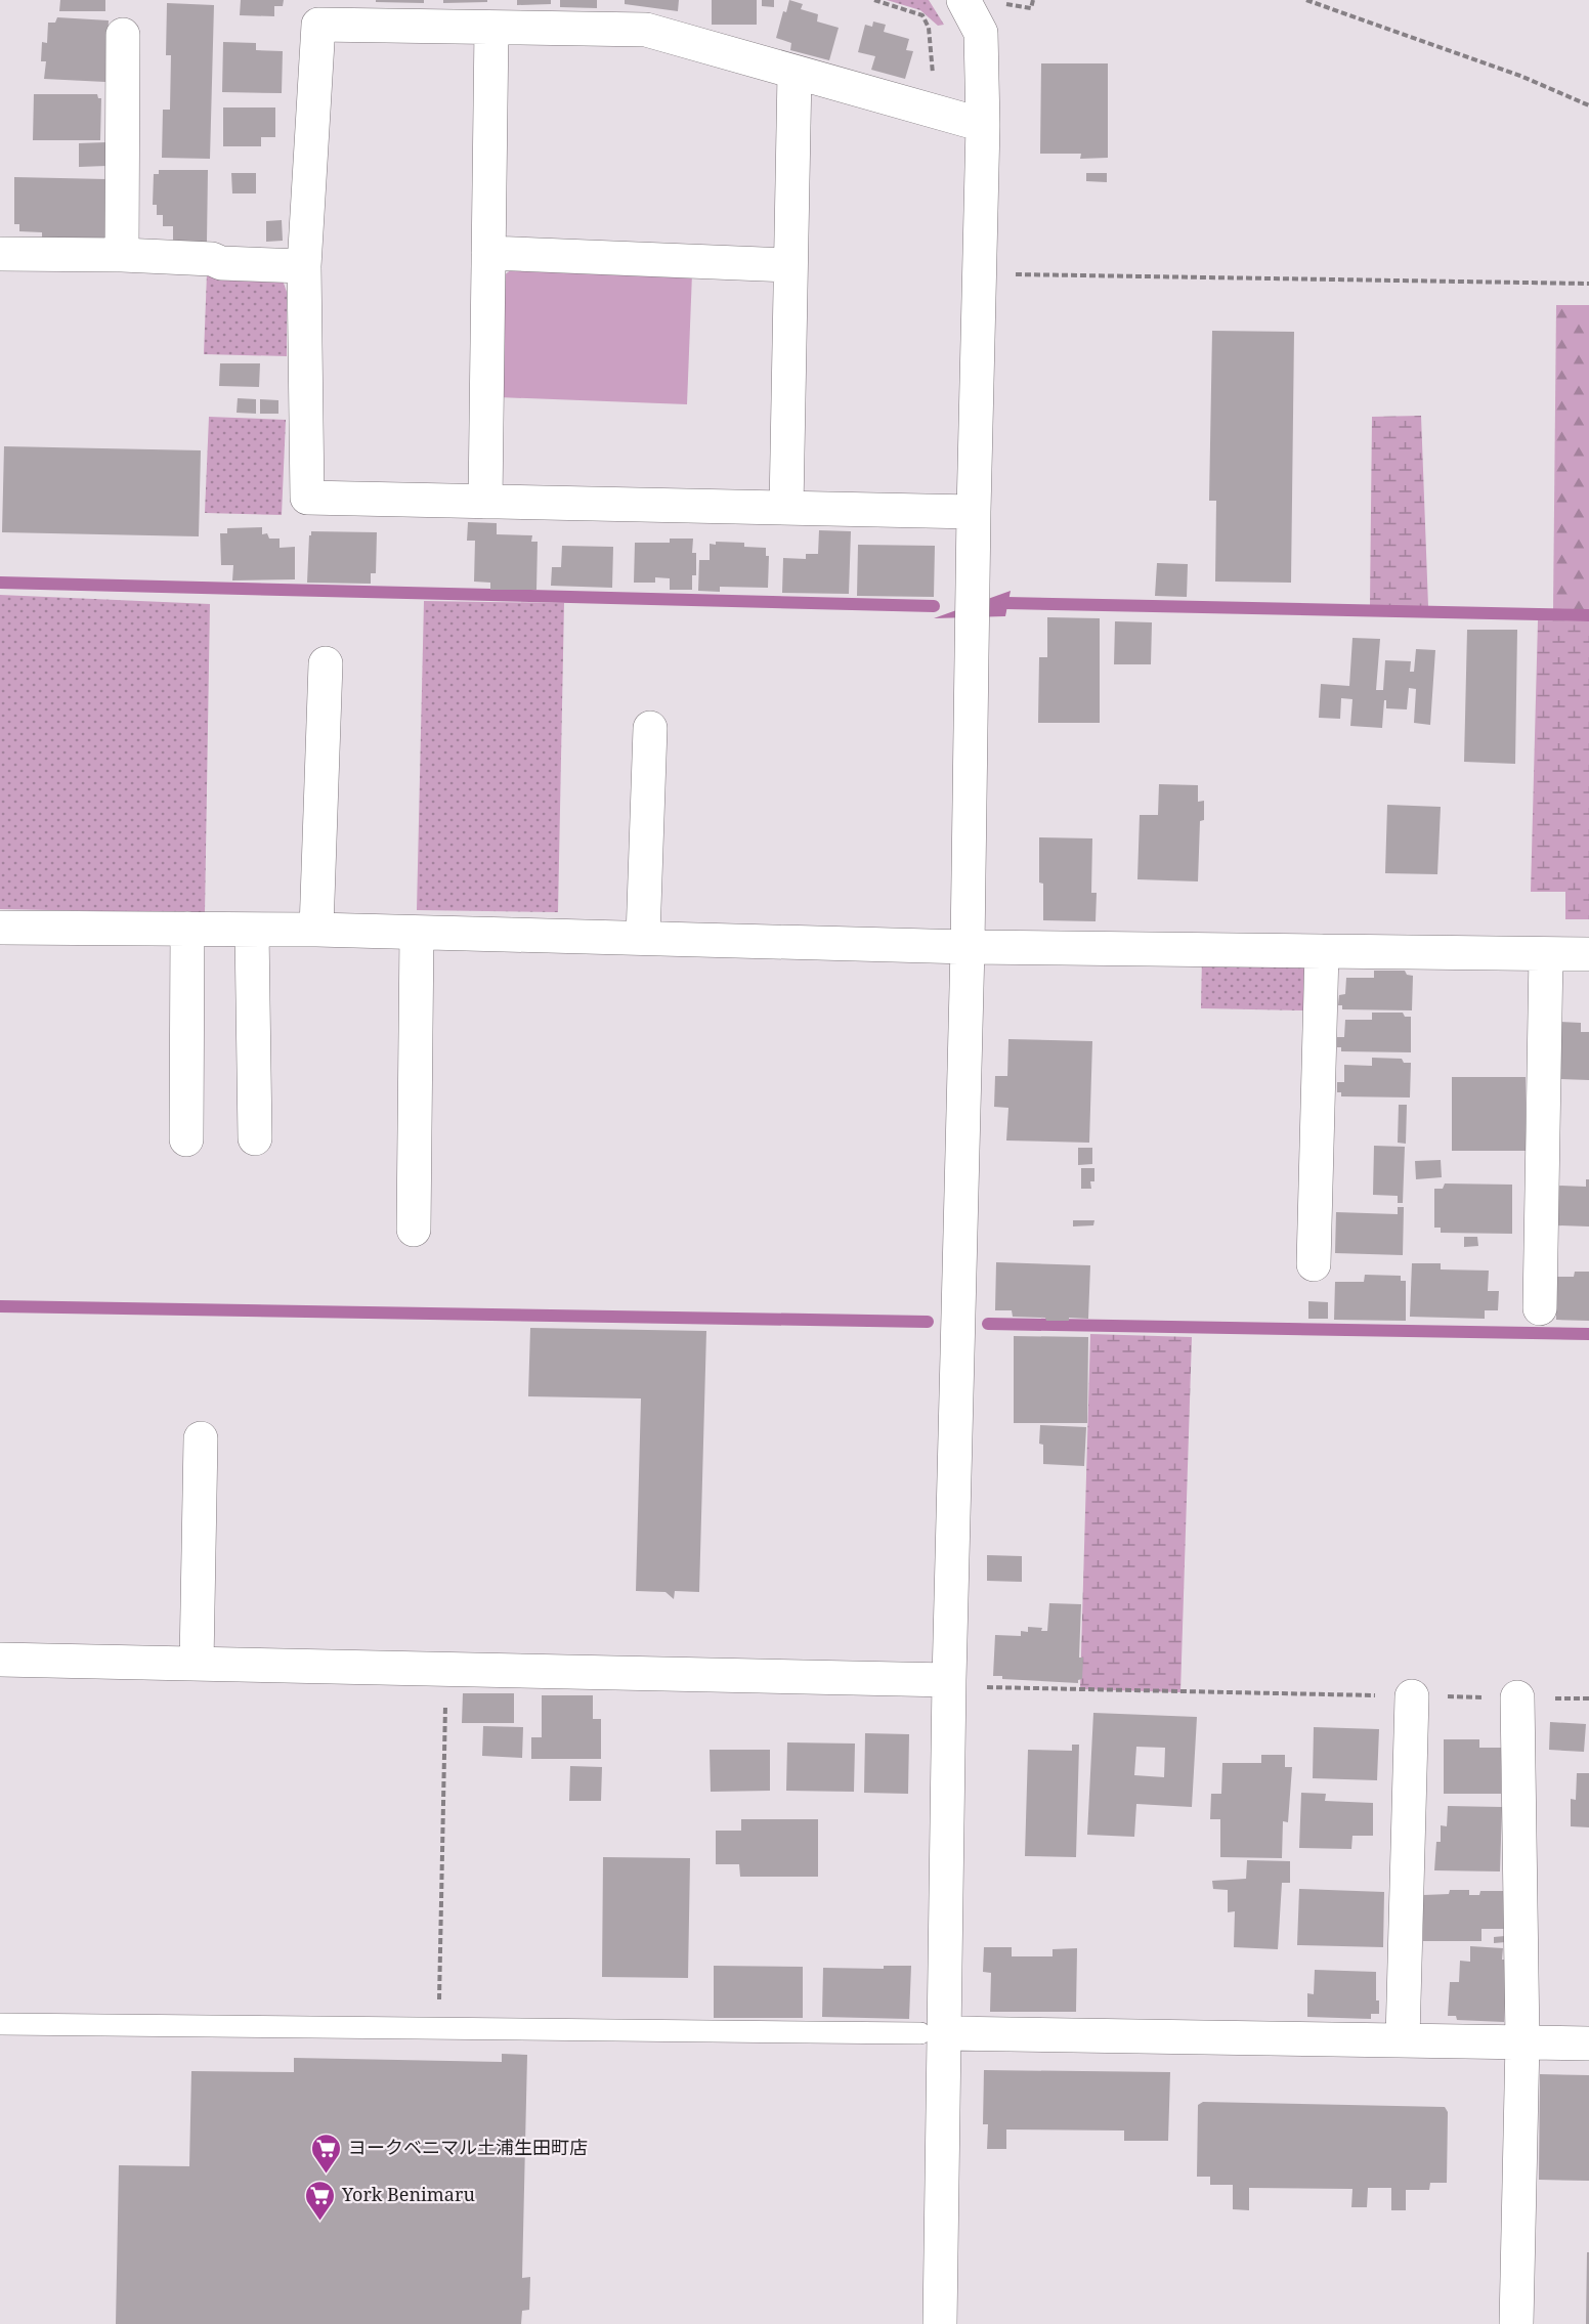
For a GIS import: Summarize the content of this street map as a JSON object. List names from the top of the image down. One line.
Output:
{"places":{"supermarket":["ヨークベニマル土浦生田町店","York Benimaru"]}}
